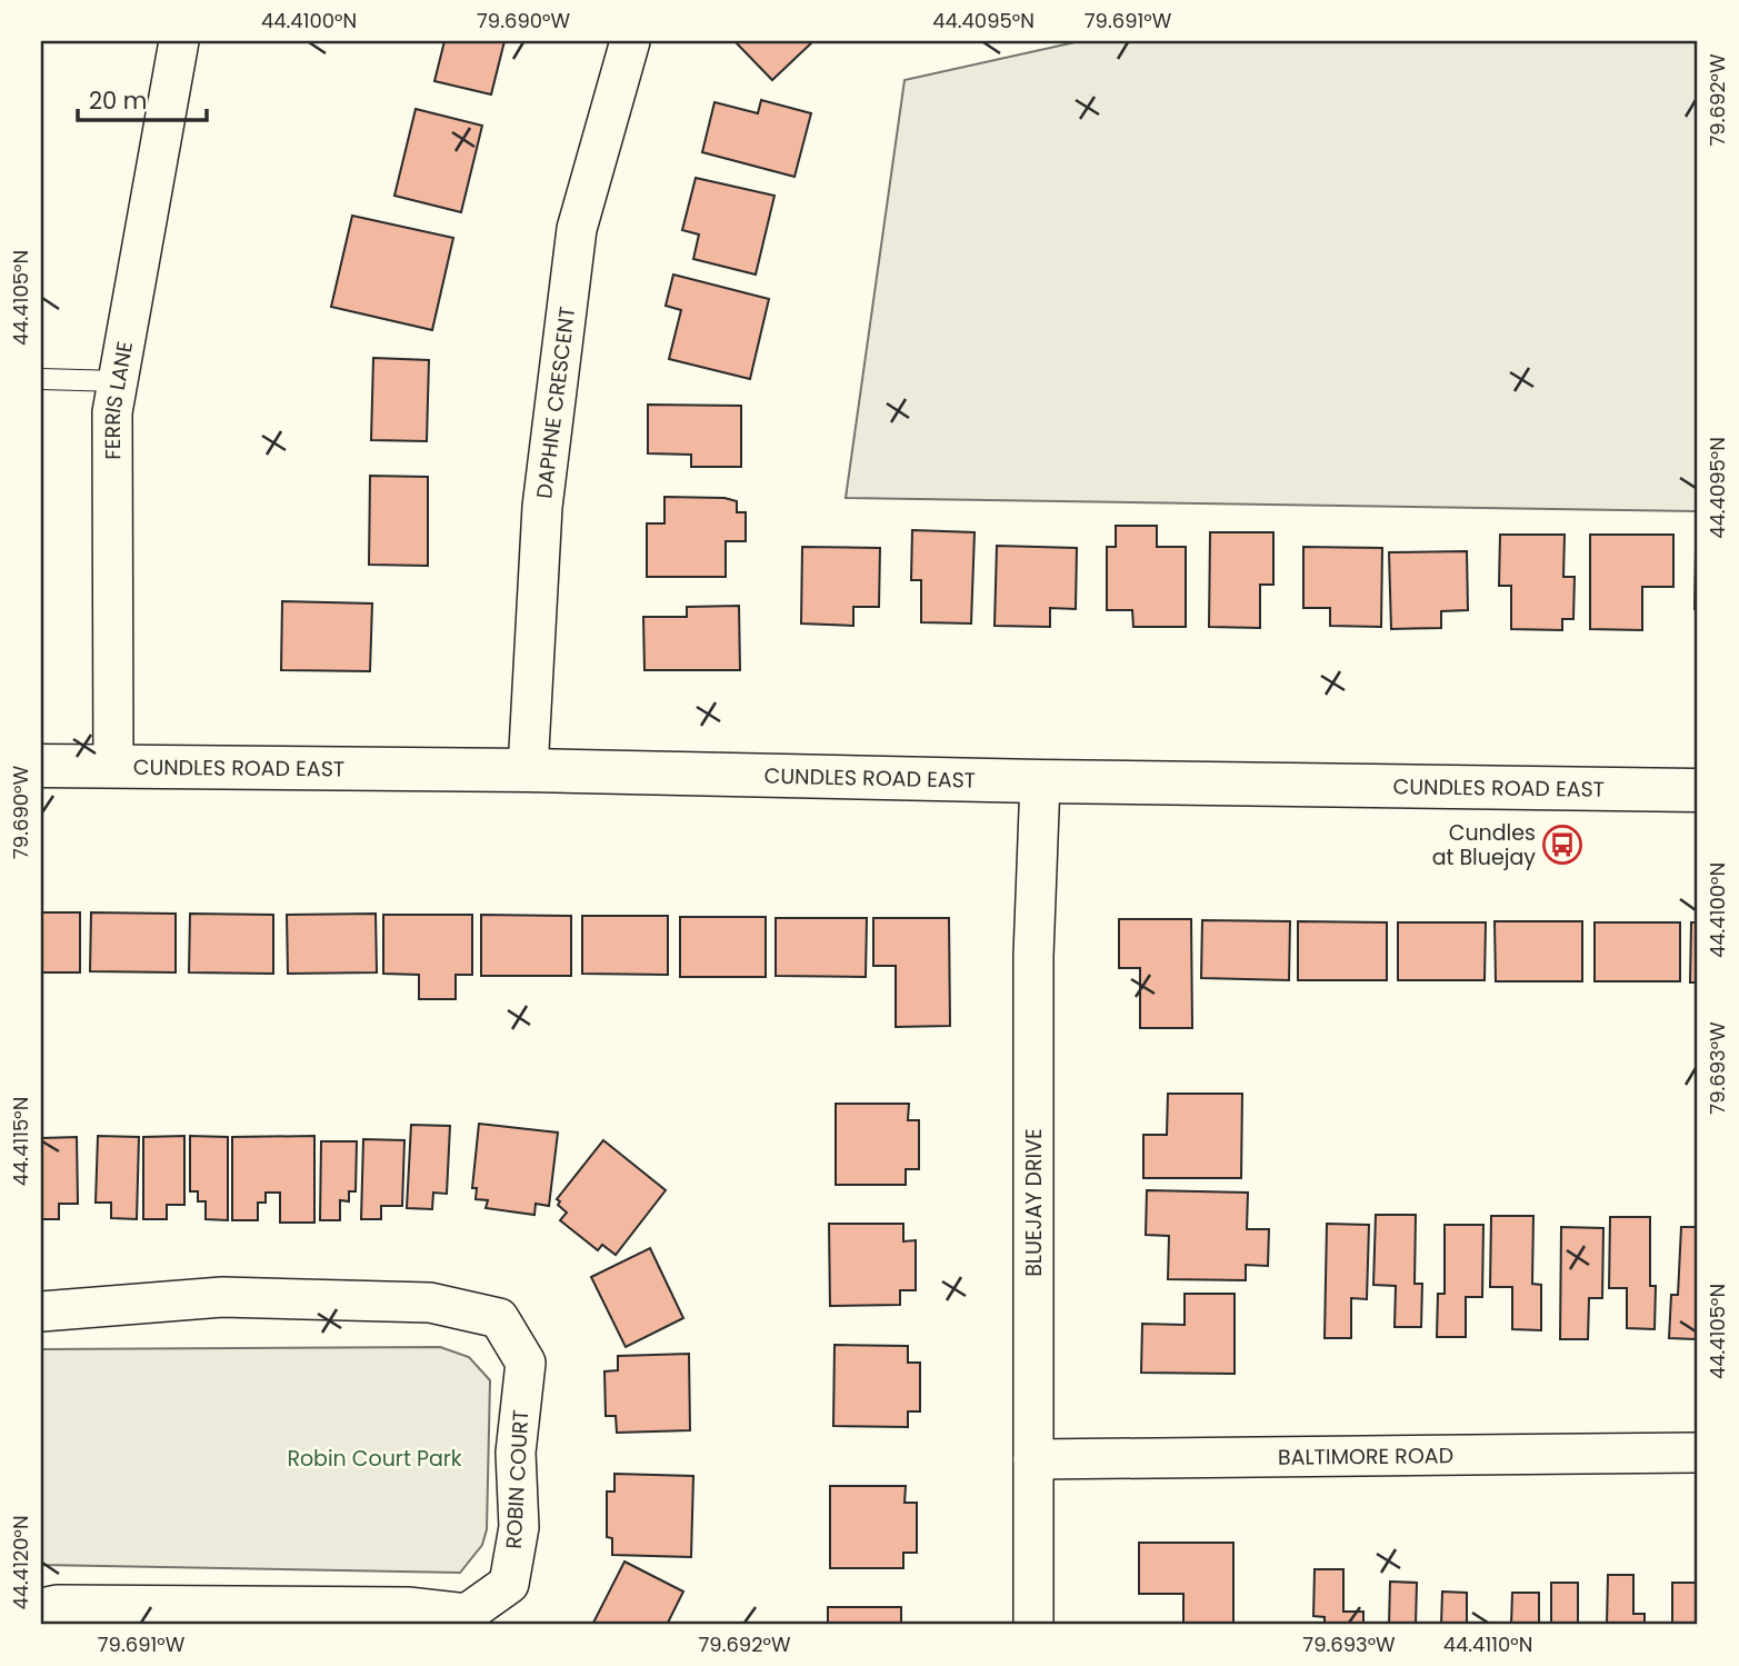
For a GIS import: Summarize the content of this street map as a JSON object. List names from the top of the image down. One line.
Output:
{"streets":{"main road":["CUNDLES ROAD EAST"],"street":["FERRIS LANE","DAPHNE CRESCENT","BLUEJAY DRIVE","BALTIMORE ROAD","ROBIN COURT"]},"crossings":[["FERRIS LANE","CUNDLES ROAD EAST"],["DAPHNE CRESCENT","CUNDLES ROAD EAST"],["CUNDLES ROAD EAST","BLUEJAY DRIVE"],["BLUEJAY DRIVE","BALTIMORE ROAD"]],"parks":["Robin Court Park"],"places":{"bus stop":["Cundles at Bluejay"]},"scale_bar":"20 m","coordinates":["44.4100°N","79.690°W","44.4095°N","79.691°W","79.692°W","44.4105°N","79.693°W","44.4115°N","44.4120°N","44.4110°N"]}
